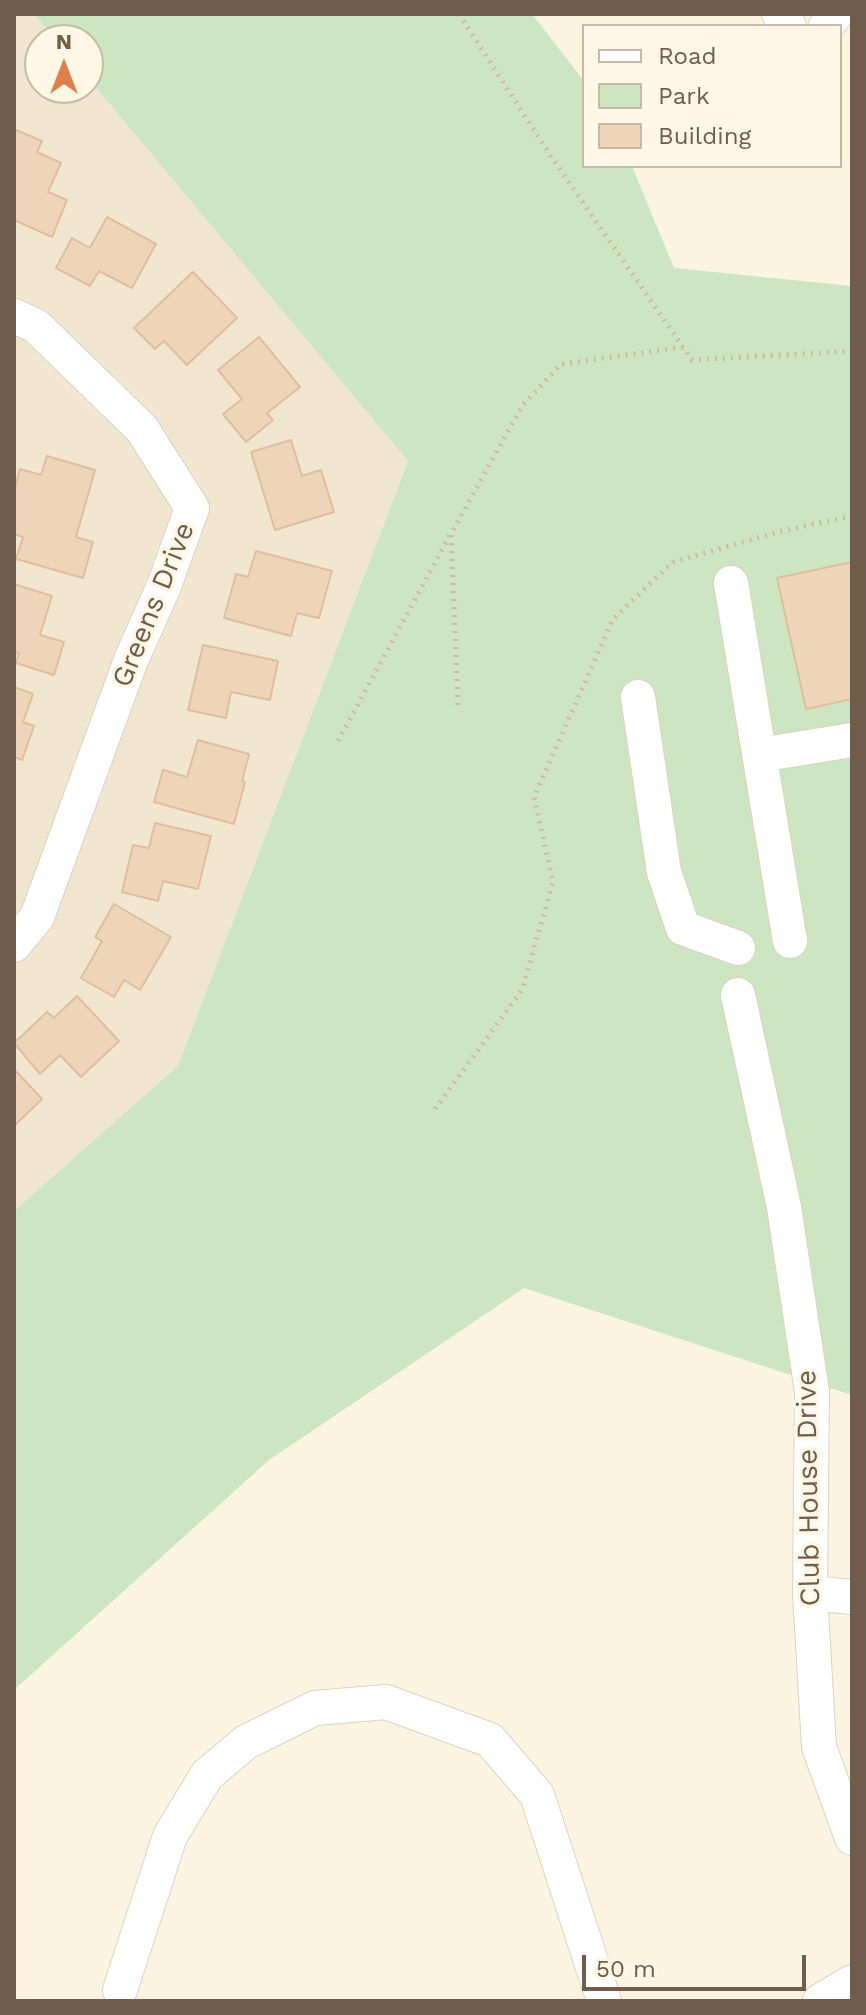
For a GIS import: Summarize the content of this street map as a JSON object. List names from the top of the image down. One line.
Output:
{"streets":{"street":["Greens Drive","Club House Drive"]},"legend":["Road","Park","Building"],"scale_bar":"50 m","north":"top"}
